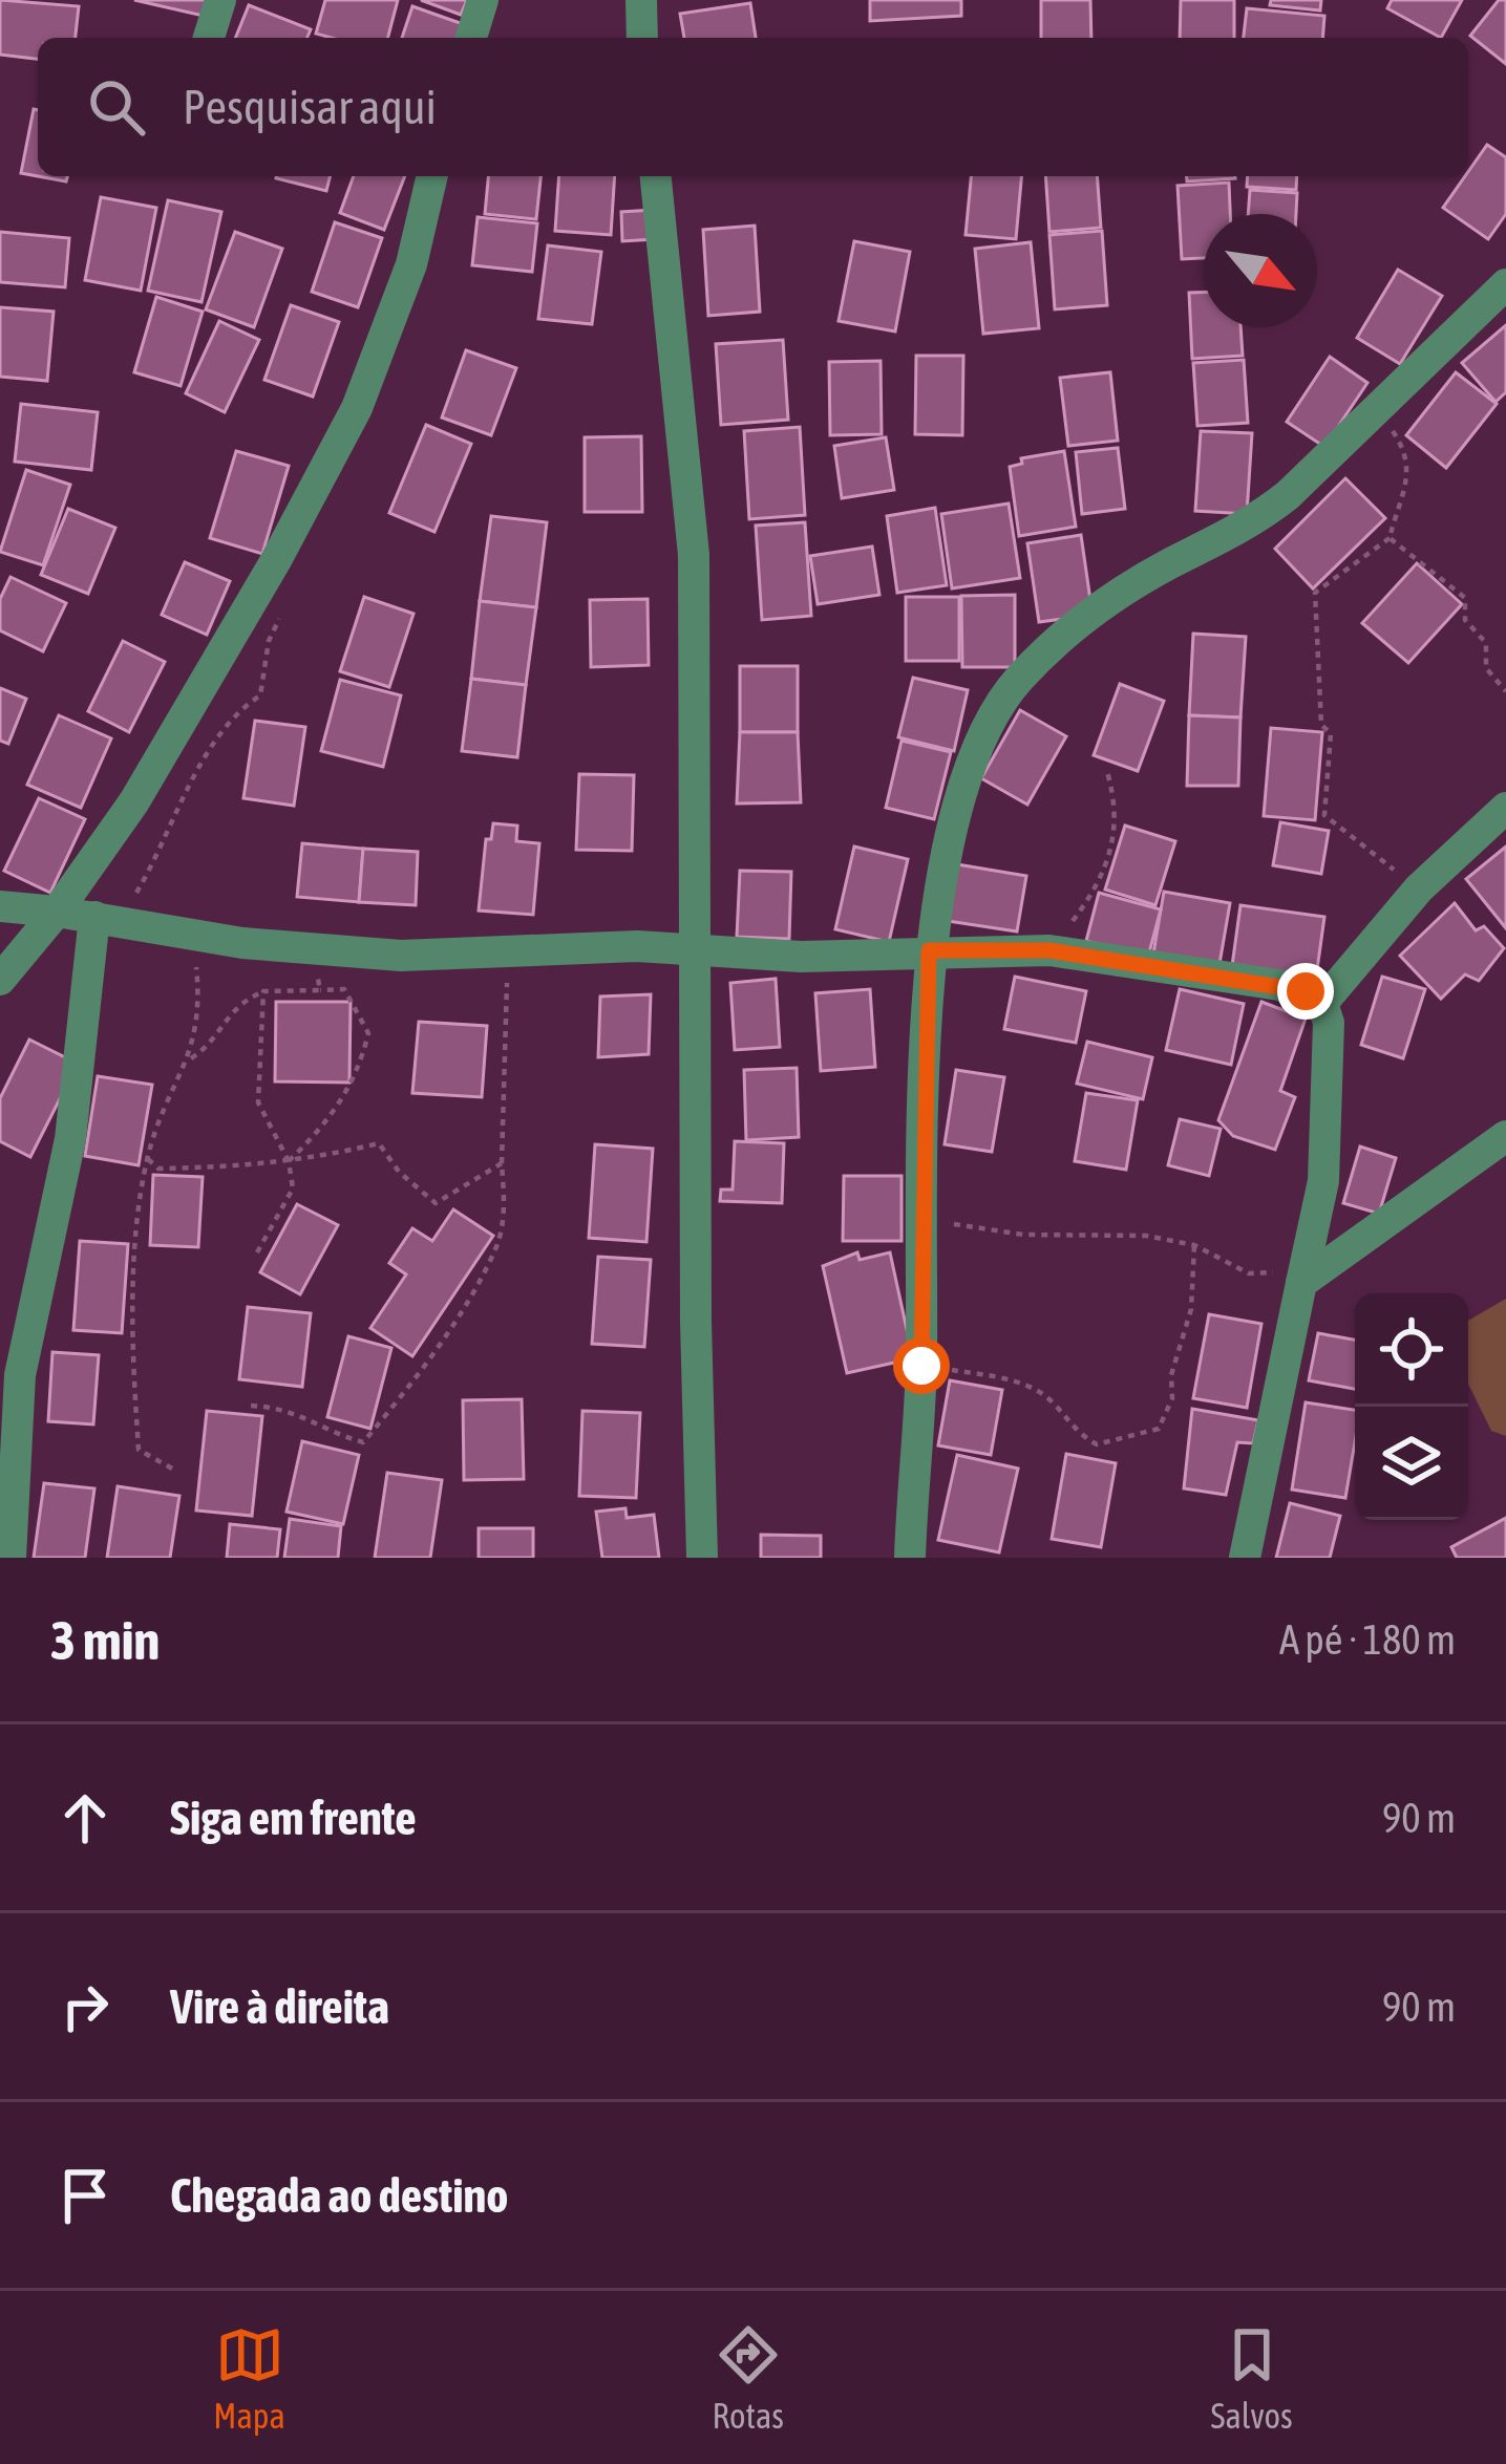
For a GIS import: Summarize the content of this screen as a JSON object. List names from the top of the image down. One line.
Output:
{"north":"bottom right","page":{"search":"Pesquisar aqui","heading":["3 min","A pé · 180 m"],"list":[["Siga em frente","90 m"],["Vire à direita","90 m"],"Chegada ao destino"],"nav":["Mapa","Rotas","Salvos"]}}
